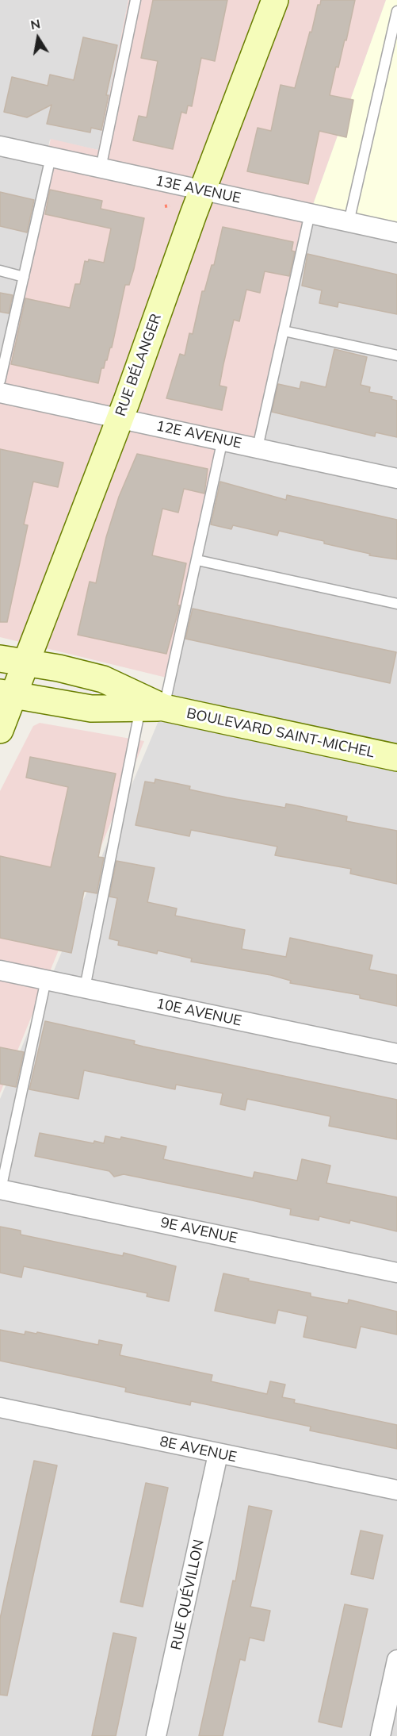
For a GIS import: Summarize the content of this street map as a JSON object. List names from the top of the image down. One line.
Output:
{"streets":{"street":["13E AVENUE","RUE BÉLANGER","12E AVENUE","BOULEVARD SAINT-MICHEL","10E AVENUE","9E AVENUE","8E AVENUE","RUE QUÉVILLON"]},"crossings":[["13E AVENUE","RUE BÉLANGER"],["RUE BÉLANGER","12E AVENUE"],["RUE BÉLANGER","BOULEVARD SAINT-MICHEL"],["8E AVENUE","RUE QUÉVILLON"]],"north":"top"}
